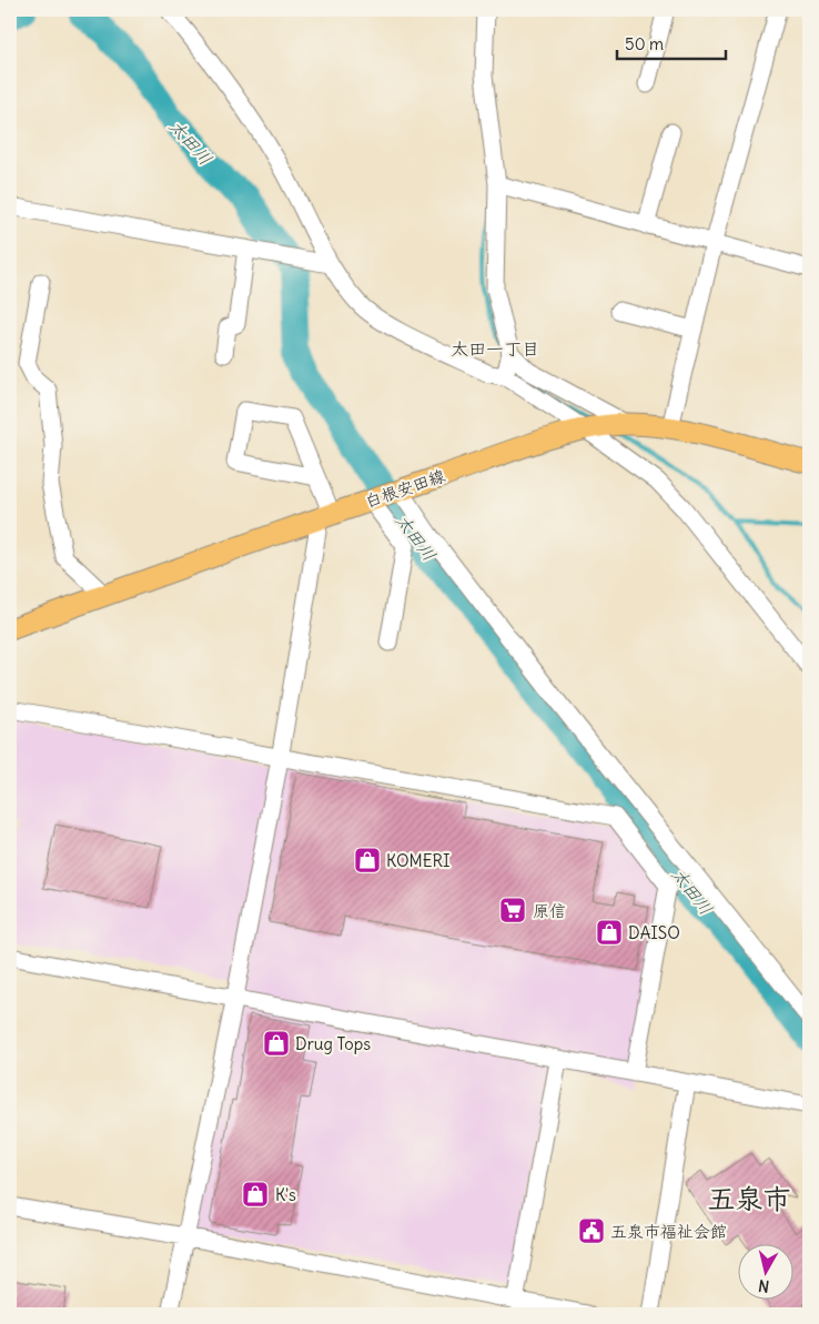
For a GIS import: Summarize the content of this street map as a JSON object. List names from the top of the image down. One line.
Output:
{"streets":{"main road":["白根安田線"]},"districts":["太田一丁目","五泉市"],"water":["太田川"],"places":{"shop":["KOMERI","DAISO","Drug Tops","K's"],"supermarket":["原信"],"public building":["五泉市福祉会館"]},"scale_bar":"50 m","north":"bottom"}
